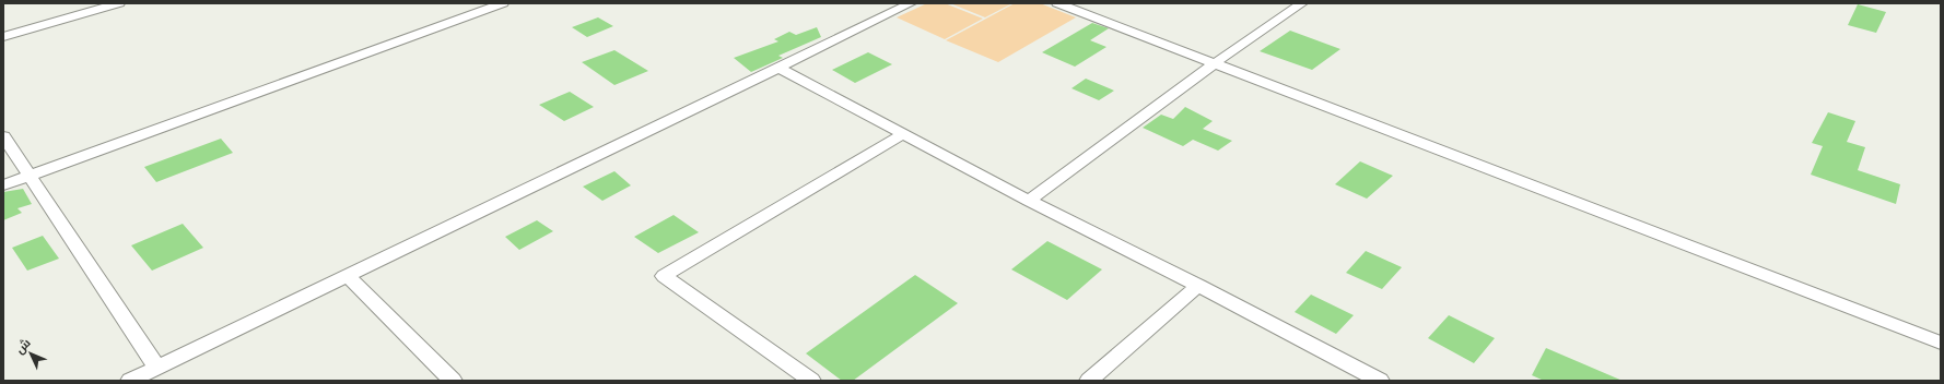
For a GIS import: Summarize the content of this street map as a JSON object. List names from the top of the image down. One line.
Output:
{"north":"top left"}
